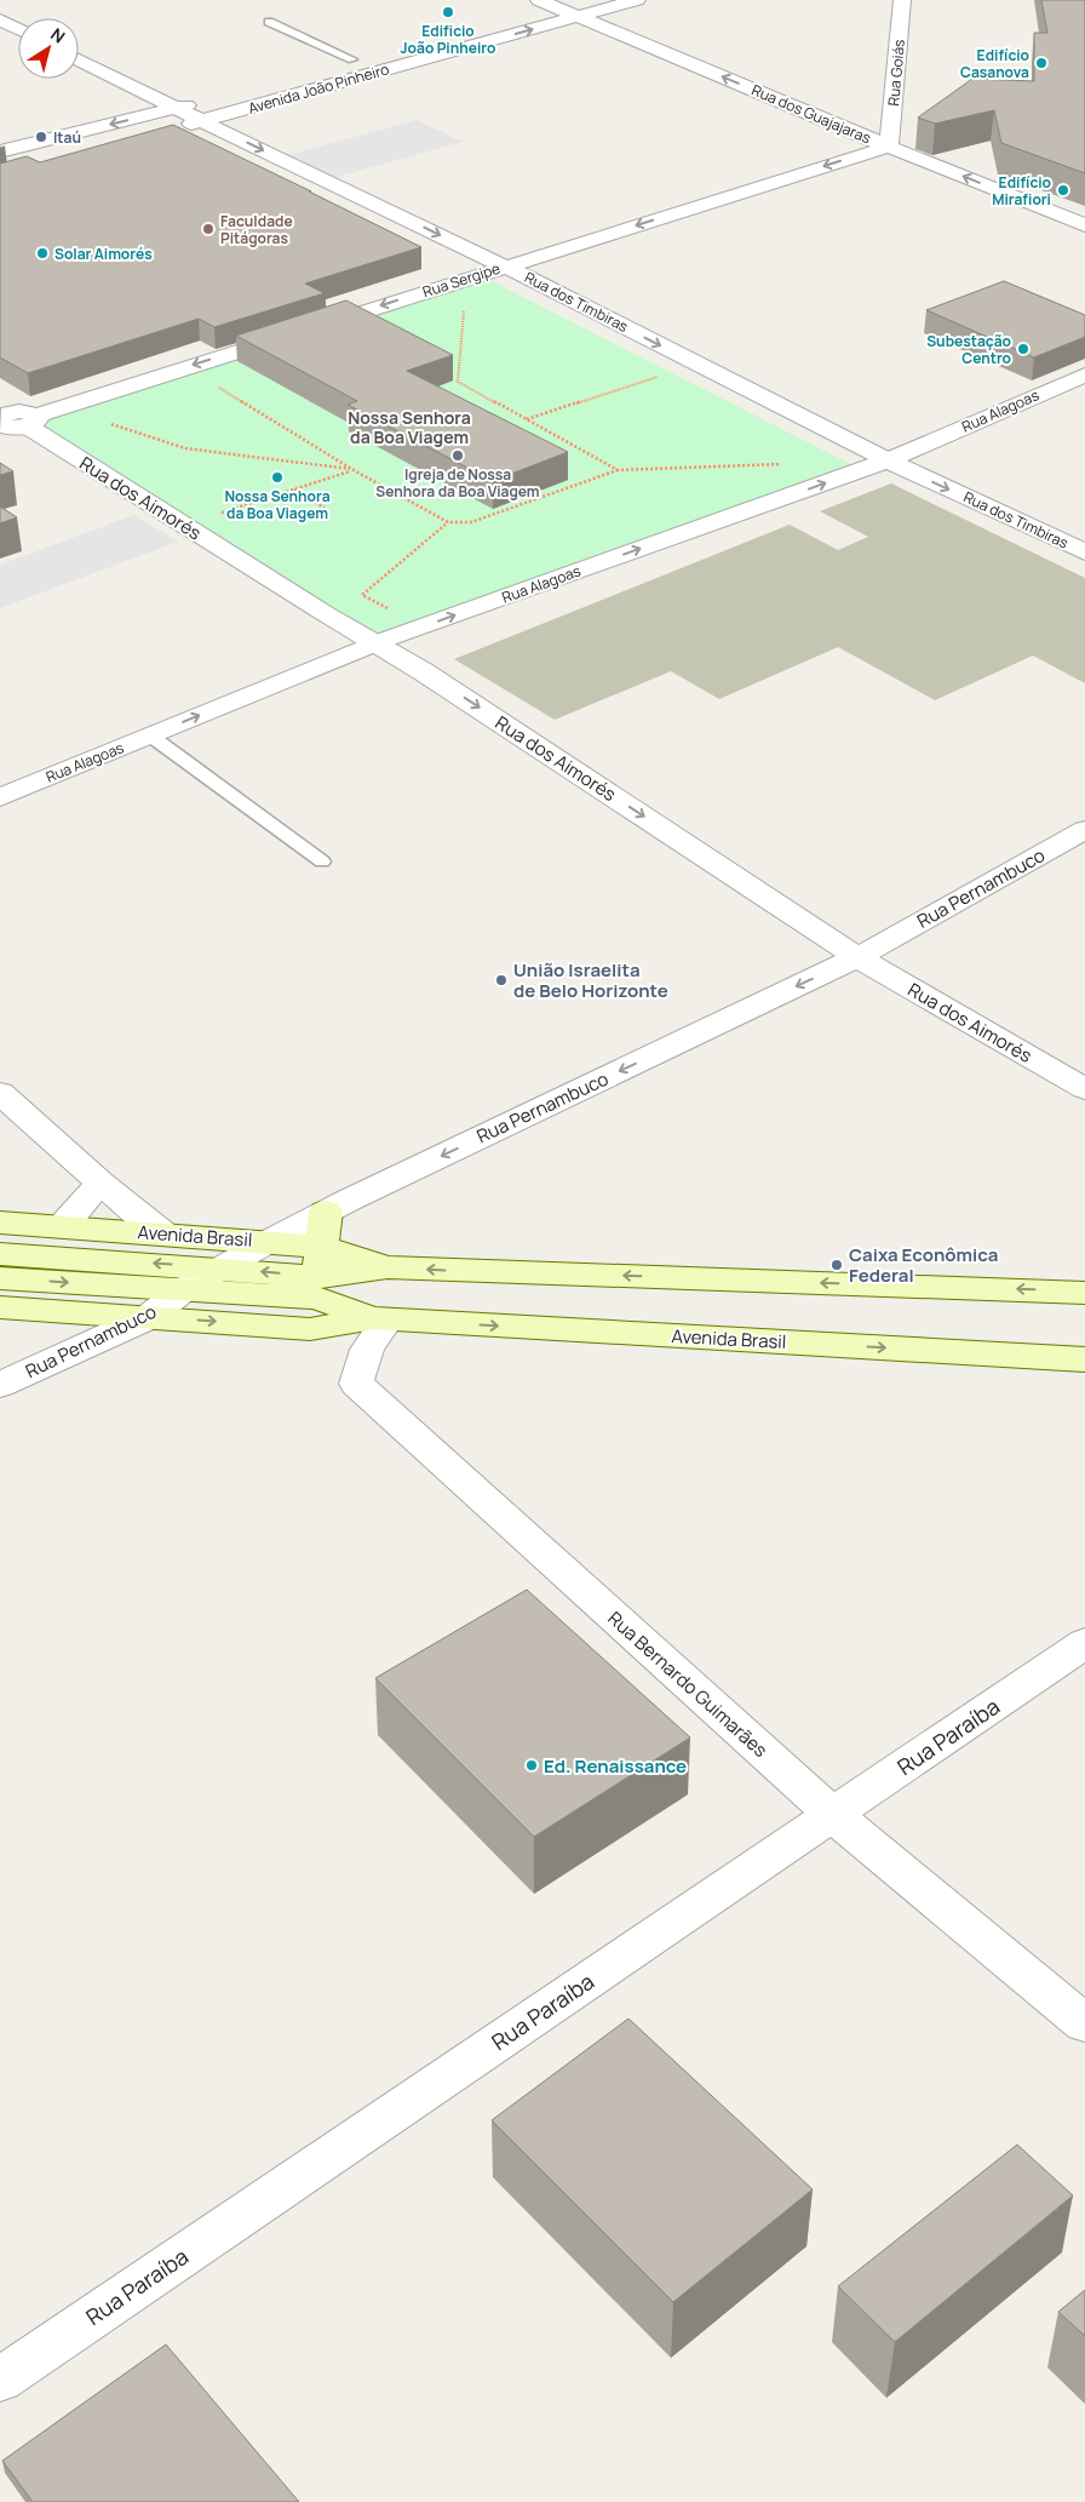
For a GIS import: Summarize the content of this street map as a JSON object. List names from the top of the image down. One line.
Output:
{"streets":{"main road":["Avenida Brasil"],"street":["Rua Goiás","Avenida João Pinheiro","Rua dos Guajajaras","Rua Sergipe","Rua dos Timbiras","Rua Alagoas","Rua dos Aimorés","Rua Pernambuco","Rua Bernardo Guimarães","Rua Paraíba"]},"crossings":[["Rua Goiás","Rua dos Guajajaras"],["Rua Goiás","Rua Sergipe"],["Avenida João Pinheiro","Rua dos Guajajaras"],["Avenida João Pinheiro","Rua dos Timbiras"],["Rua dos Guajajaras","Rua Sergipe"],["Rua Sergipe","Rua dos Timbiras"],["Rua Sergipe","Rua dos Aimorés"],["Rua dos Timbiras","Rua Alagoas"],["Rua Alagoas","Rua dos Aimorés"],["Rua dos Aimorés","Rua Pernambuco"],["Rua Pernambuco","Avenida Brasil"],["Avenida Brasil","Rua Bernardo Guimarães"],["Rua Bernardo Guimarães","Rua Paraíba"]],"one_way":["Avenida João Pinheiro","Rua dos Guajajaras","Rua Sergipe","Rua dos Timbiras","Rua Alagoas","Rua dos Aimorés","Rua Pernambuco"],"districts":["Nossa Senhora da Boa Viagem"],"places":["Edificio João Pinheiro","Edifício Casanova","Itaú","Edifício Mirafiori","Faculdade Pitágoras","Solar Aimorés","Subestação Centro","Igreja de Nossa Senhora da Boa Viagem","Nossa Senhora da Boa Viagem","União Israelita de Belo Horizonte","Caixa Econômica Federal","Ed. Renaissance"],"north":"top right"}
